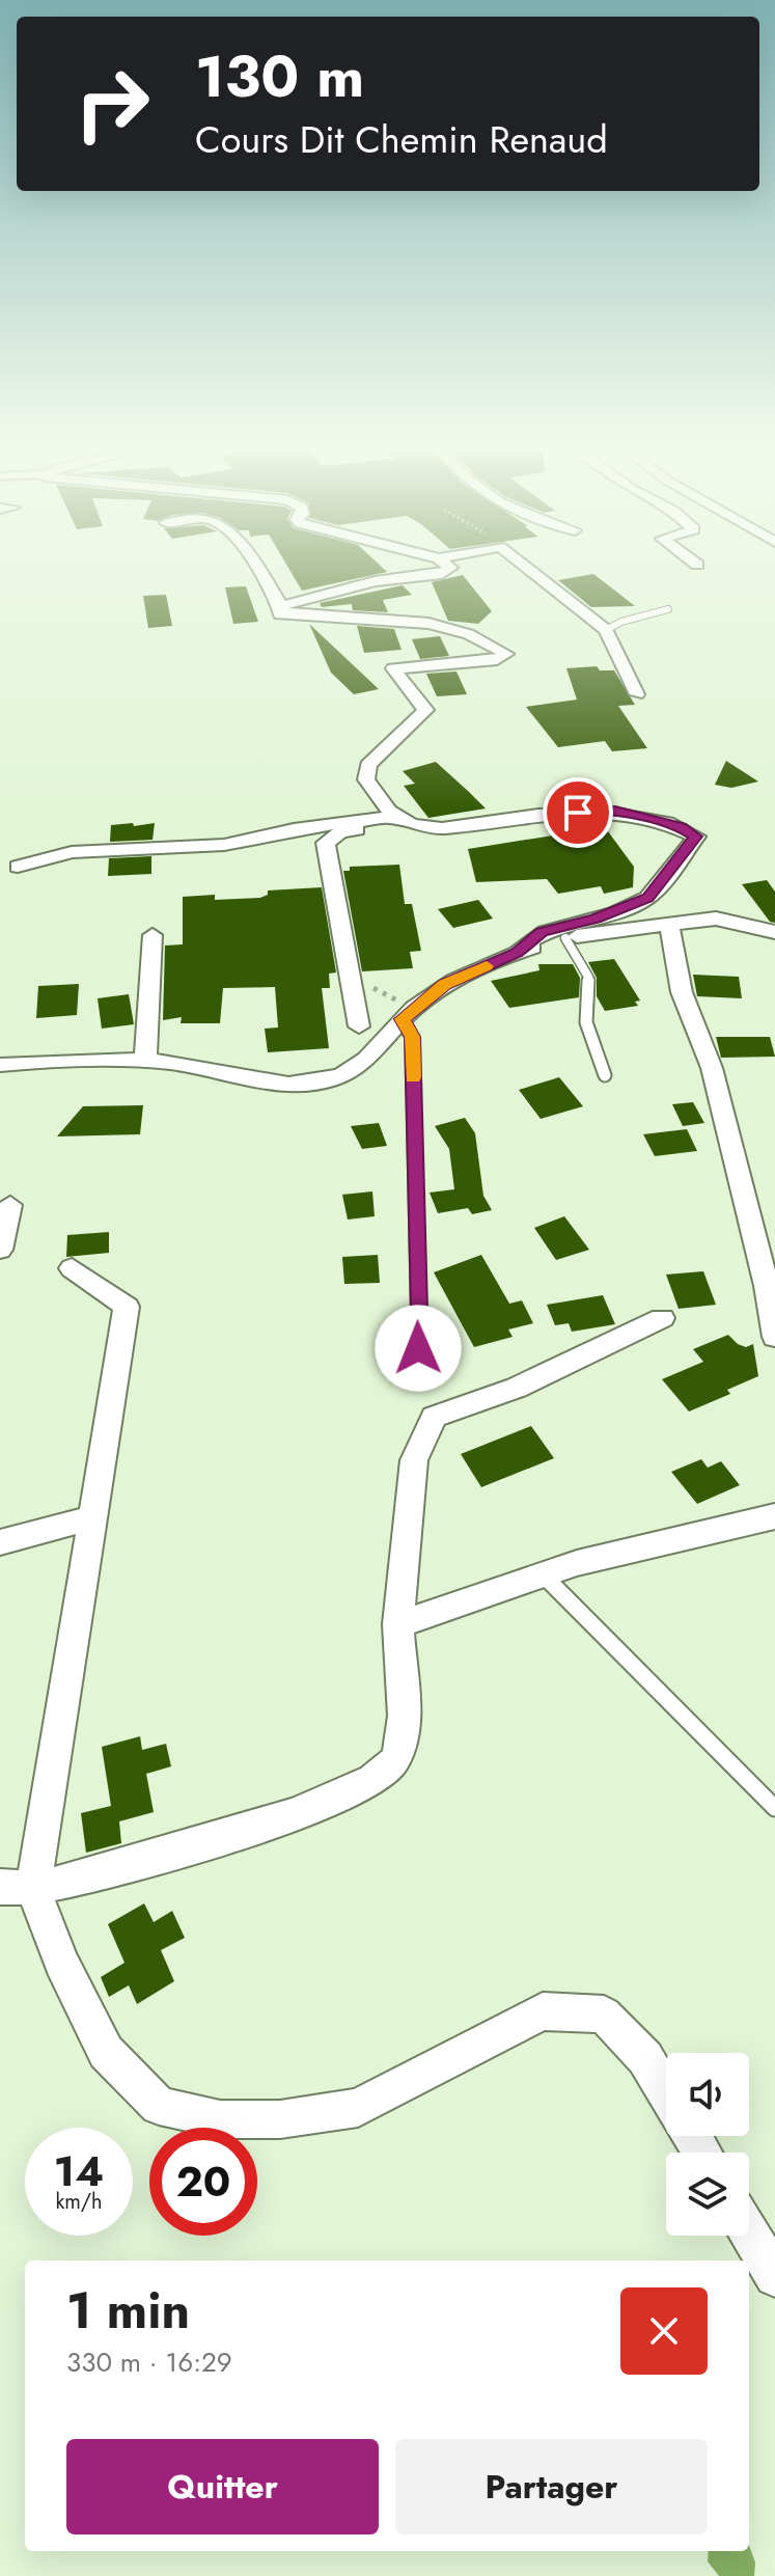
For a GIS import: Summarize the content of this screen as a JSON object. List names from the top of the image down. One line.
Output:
{"page":{"turn":["130 m","Cours Dit Chemin Renaud"],"speed":"14 km/h","limit":"20","heading":["1 min","330 m · 16:29"],"buttons":["Quitter","Partager"]}}
